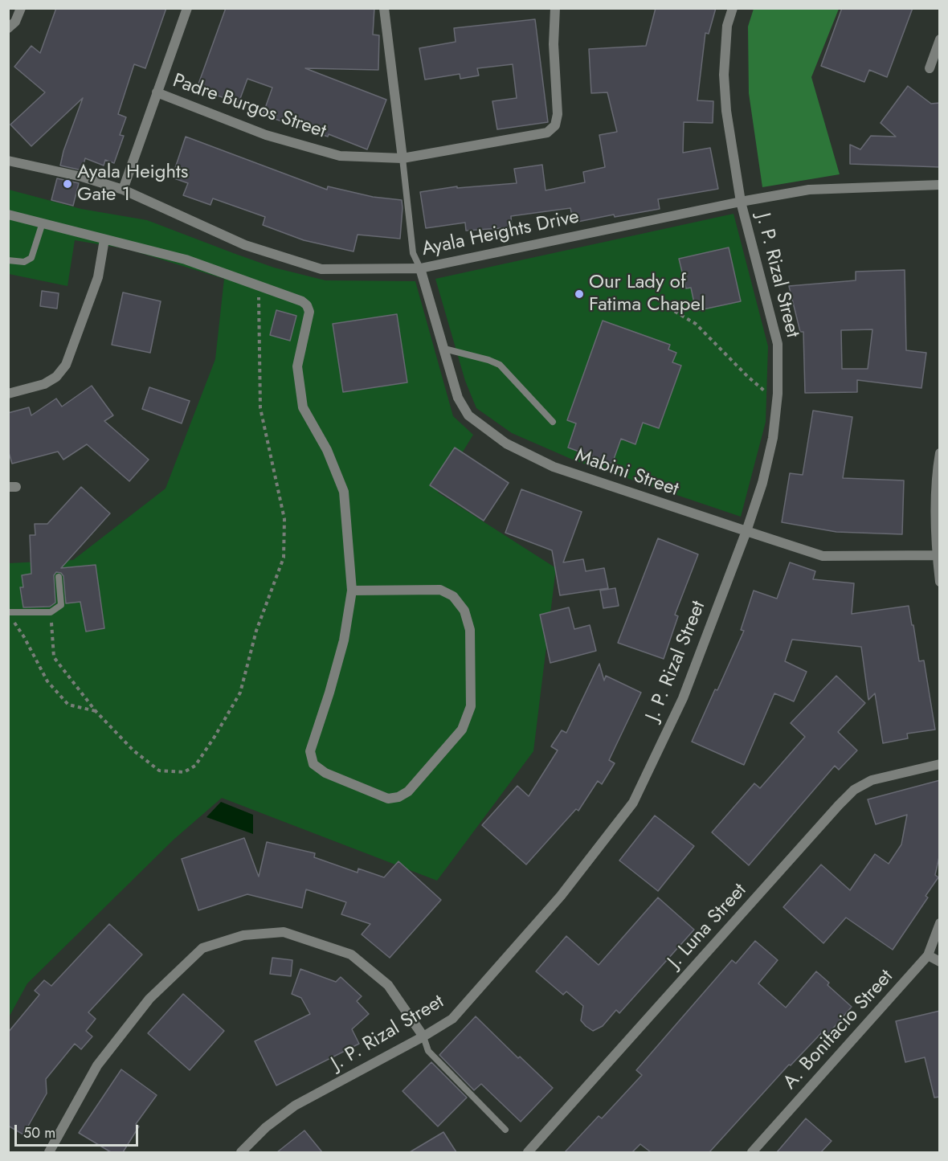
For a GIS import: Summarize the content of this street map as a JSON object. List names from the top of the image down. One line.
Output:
{"streets":{"street":["Padre Burgos Street","Ayala Heights Drive","J. P. Rizal Street","Mabini Street","J. Luna Street","A. Bonifacio Street"]},"crossings":[["Ayala Heights Drive","J. P. Rizal Street"],["Ayala Heights Drive","Mabini Street"],["J. P. Rizal Street","Mabini Street"]],"places":["Ayala Heights Gate 1","Our Lady of Fatima Chapel"],"scale_bar":"50 m"}
